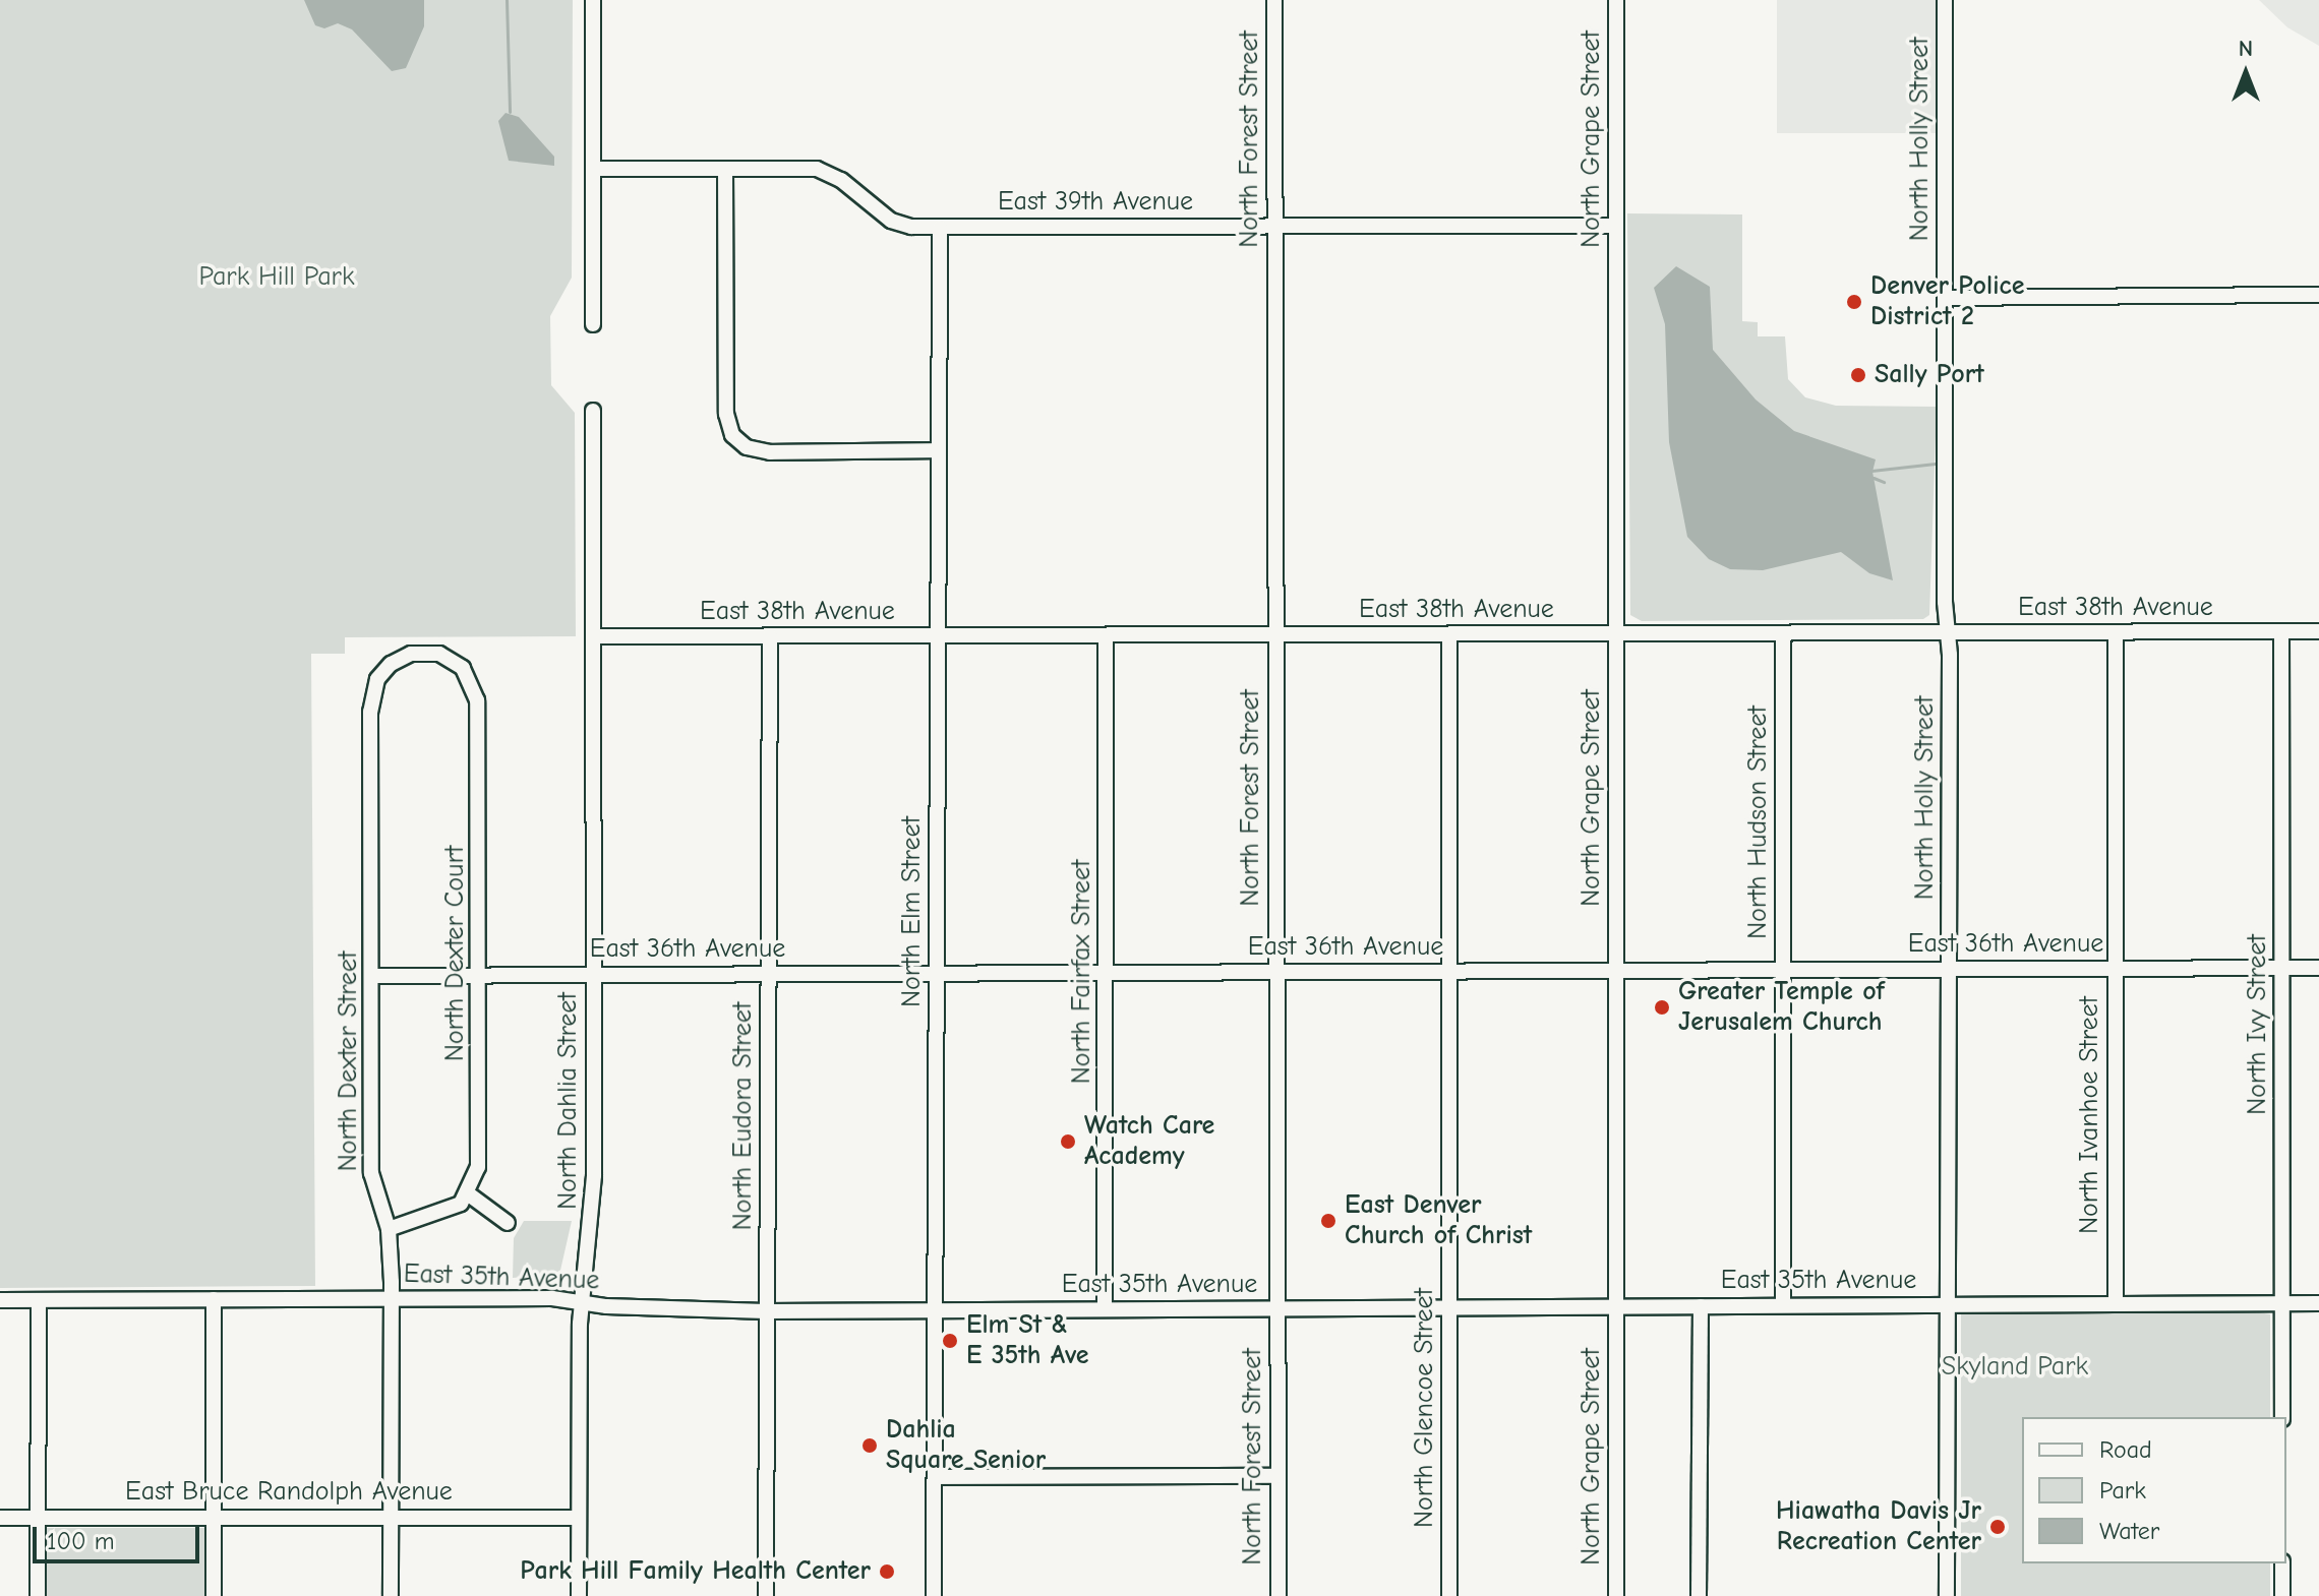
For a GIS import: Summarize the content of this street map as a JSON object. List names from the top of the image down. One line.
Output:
{"streets":{"street":["North Forest Street","North Grape Street","North Holly Street","East 39th Avenue","East 38th Avenue","North Hudson Street","North Elm Street","East 36th Avenue","North Dexter Court","North Fairfax Street","North Ivy Street","North Dexter Street","North Dahlia Street","North Ivanhoe Street","North Eudora Street","East 35th Avenue","North Glencoe Street","East Bruce Randolph Avenue"]},"crossings":[["North Forest Street","East 39th Avenue"],["North Forest Street","East 38th Avenue"],["North Forest Street","East 36th Avenue"],["North Forest Street","East 35th Avenue"],["North Grape Street","East 39th Avenue"],["North Grape Street","East 38th Avenue"],["North Grape Street","East 36th Avenue"],["North Grape Street","East 35th Avenue"],["North Holly Street","East 38th Avenue"],["North Holly Street","East 36th Avenue"],["North Holly Street","East 35th Avenue"],["East 39th Avenue","North Elm Street"],["East 38th Avenue","North Hudson Street"],["East 38th Avenue","North Elm Street"],["East 38th Avenue","North Fairfax Street"],["East 38th Avenue","North Ivy Street"],["East 38th Avenue","North Dahlia Street"],["East 38th Avenue","North Ivanhoe Street"],["East 38th Avenue","North Eudora Street"],["East 38th Avenue","North Glencoe Street"],["North Hudson Street","East 36th Avenue"],["North Hudson Street","East 35th Avenue"],["North Elm Street","East 36th Avenue"],["North Elm Street","East 35th Avenue"],["East 36th Avenue","North Dexter Court"],["East 36th Avenue","North Fairfax Street"],["East 36th Avenue","North Ivy Street"],["East 36th Avenue","North Dexter Street"],["East 36th Avenue","North Dahlia Street"],["East 36th Avenue","North Ivanhoe Street"],["East 36th Avenue","North Eudora Street"],["East 36th Avenue","North Glencoe Street"],["North Dexter Court","North Dexter Street"],["North Fairfax Street","East 35th Avenue"],["North Ivy Street","East 35th Avenue"],["North Dexter Street","East 35th Avenue"],["North Dexter Street","East Bruce Randolph Avenue"],["North Dahlia Street","East 35th Avenue"],["North Dahlia Street","East Bruce Randolph Avenue"],["North Ivanhoe Street","East 35th Avenue"],["North Eudora Street","East 35th Avenue"],["East 35th Avenue","North Glencoe Street"]],"parks":["Park Hill Park","Skyland Park"],"places":["Denver Police District 2","Sally Port","Greater Temple of Jerusalem Church","Watch Care Academy","East Denver Church of Christ","Elm St & E 35th Ave","Dahlia Square Senior","Hiawatha Davis Jr Recreation Center","Park Hill Family Health Center"],"legend":["Road","Park","Water"],"scale_bar":"100 m","north":"top"}
